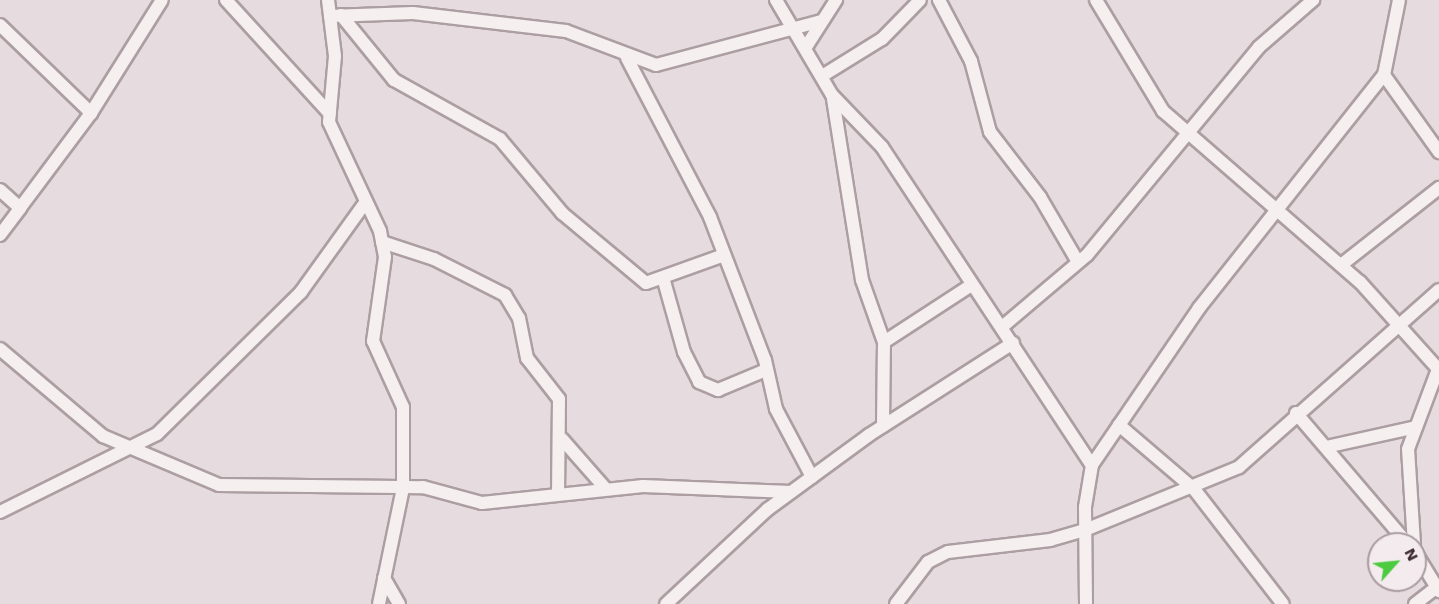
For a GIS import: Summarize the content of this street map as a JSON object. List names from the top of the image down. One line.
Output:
{"north":"top right"}
